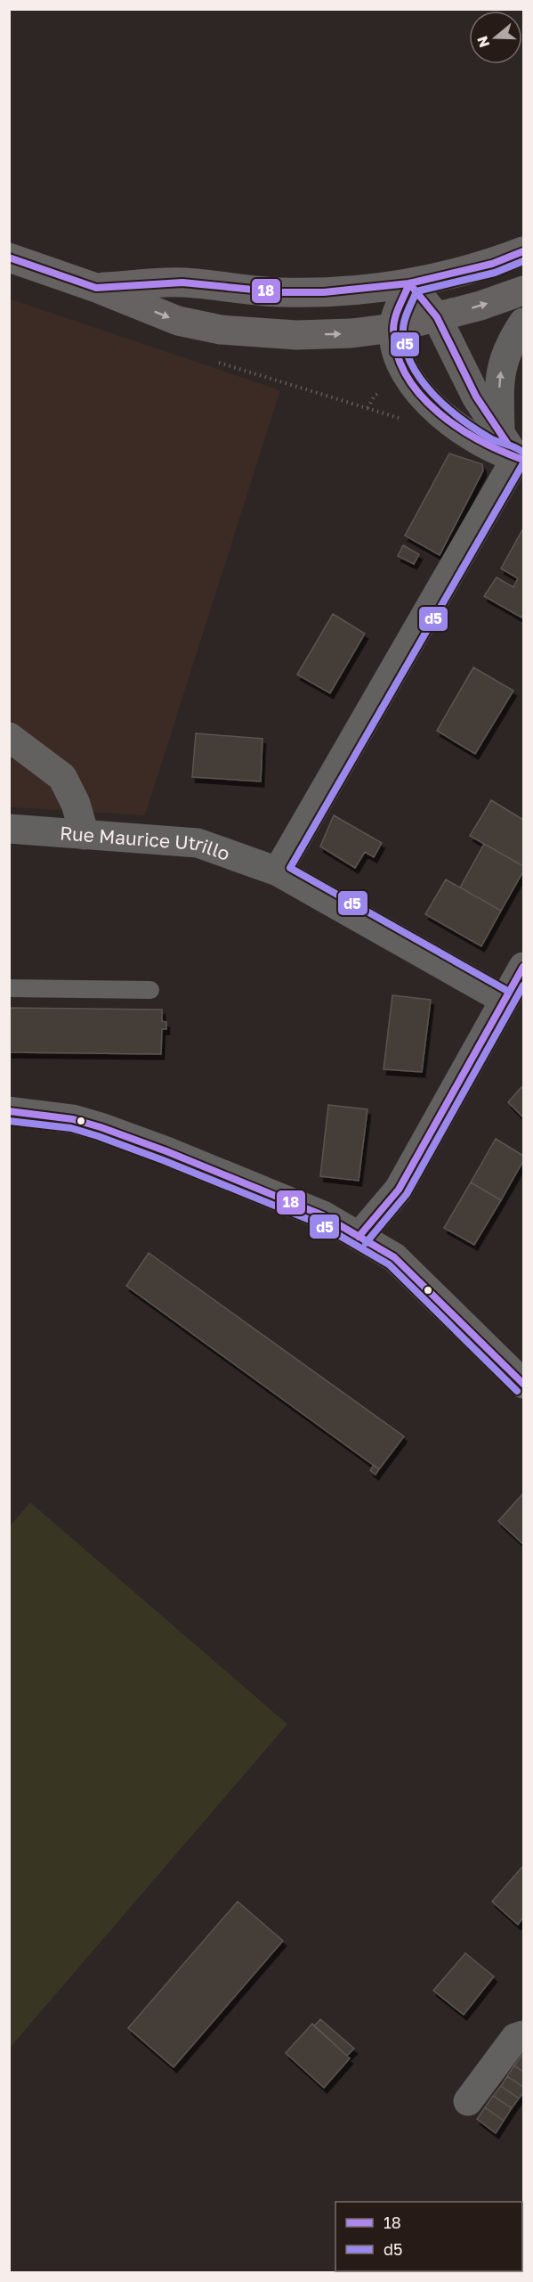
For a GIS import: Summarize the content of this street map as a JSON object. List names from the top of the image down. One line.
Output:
{"streets":{"street":["Rue Maurice Utrillo"]},"lines":["transit line 18","transit line d5"],"legend":["18","d5"],"north":"left"}
